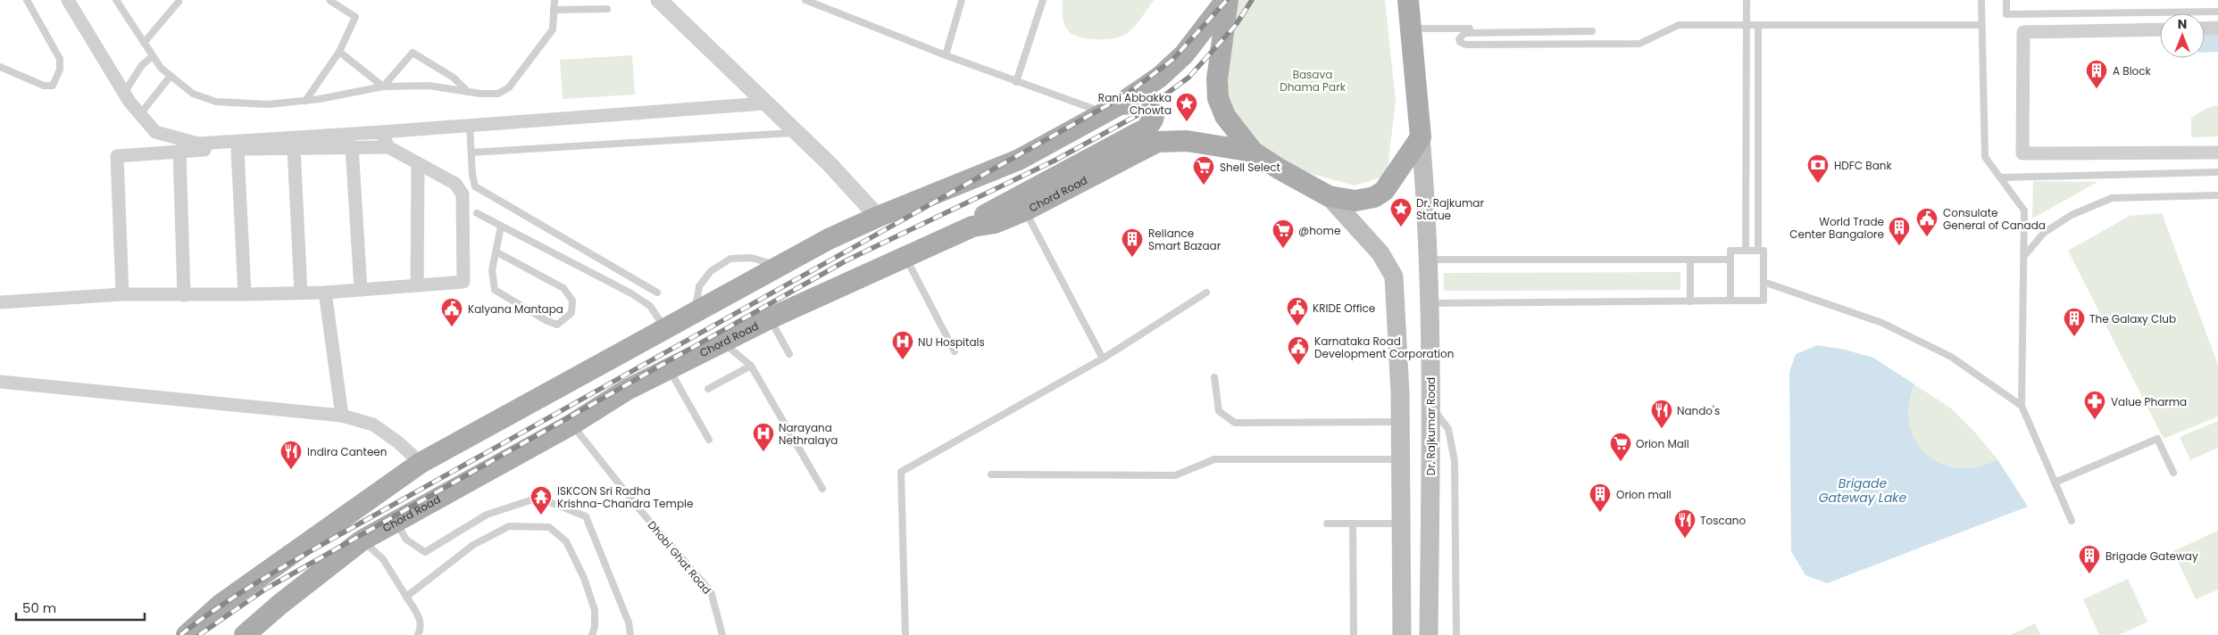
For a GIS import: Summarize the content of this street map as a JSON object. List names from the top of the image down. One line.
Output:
{"streets":{"main road":["Chord Road","Dr. Rajkumar Road"],"lane":["Dhobi Ghat Road"]},"crossings":[["Chord Road","Dhobi Ghat Road"]],"water":["Brigade Gateway Lake"],"parks":["Basava Dhama Park"],"places":{"building":["A Block","World Trade Center Bangalore","Reliance Smart Bazaar","The Galaxy Club","Orion mall","Brigade Gateway"],"place":["Rani Abbakka Chowta","Dr. Rajkumar Statue"],"bank":["HDFC Bank"],"supermarket":["Shell Select","@home","Orion Mall"],"public building":["Consulate General of Canada","KRIDE Office","Kalyana Mantapa","Karnataka Road Development Corporation"],"hospital":["NU Hospitals","Narayana Nethralaya"],"pharmacy":["Value Pharma"],"restaurant":["Nando's","Indira Canteen","Toscano"],"temple":["ISKCON Sri Radha Krishna-Chandra Temple"]},"scale_bar":"50 m","north":"top"}
